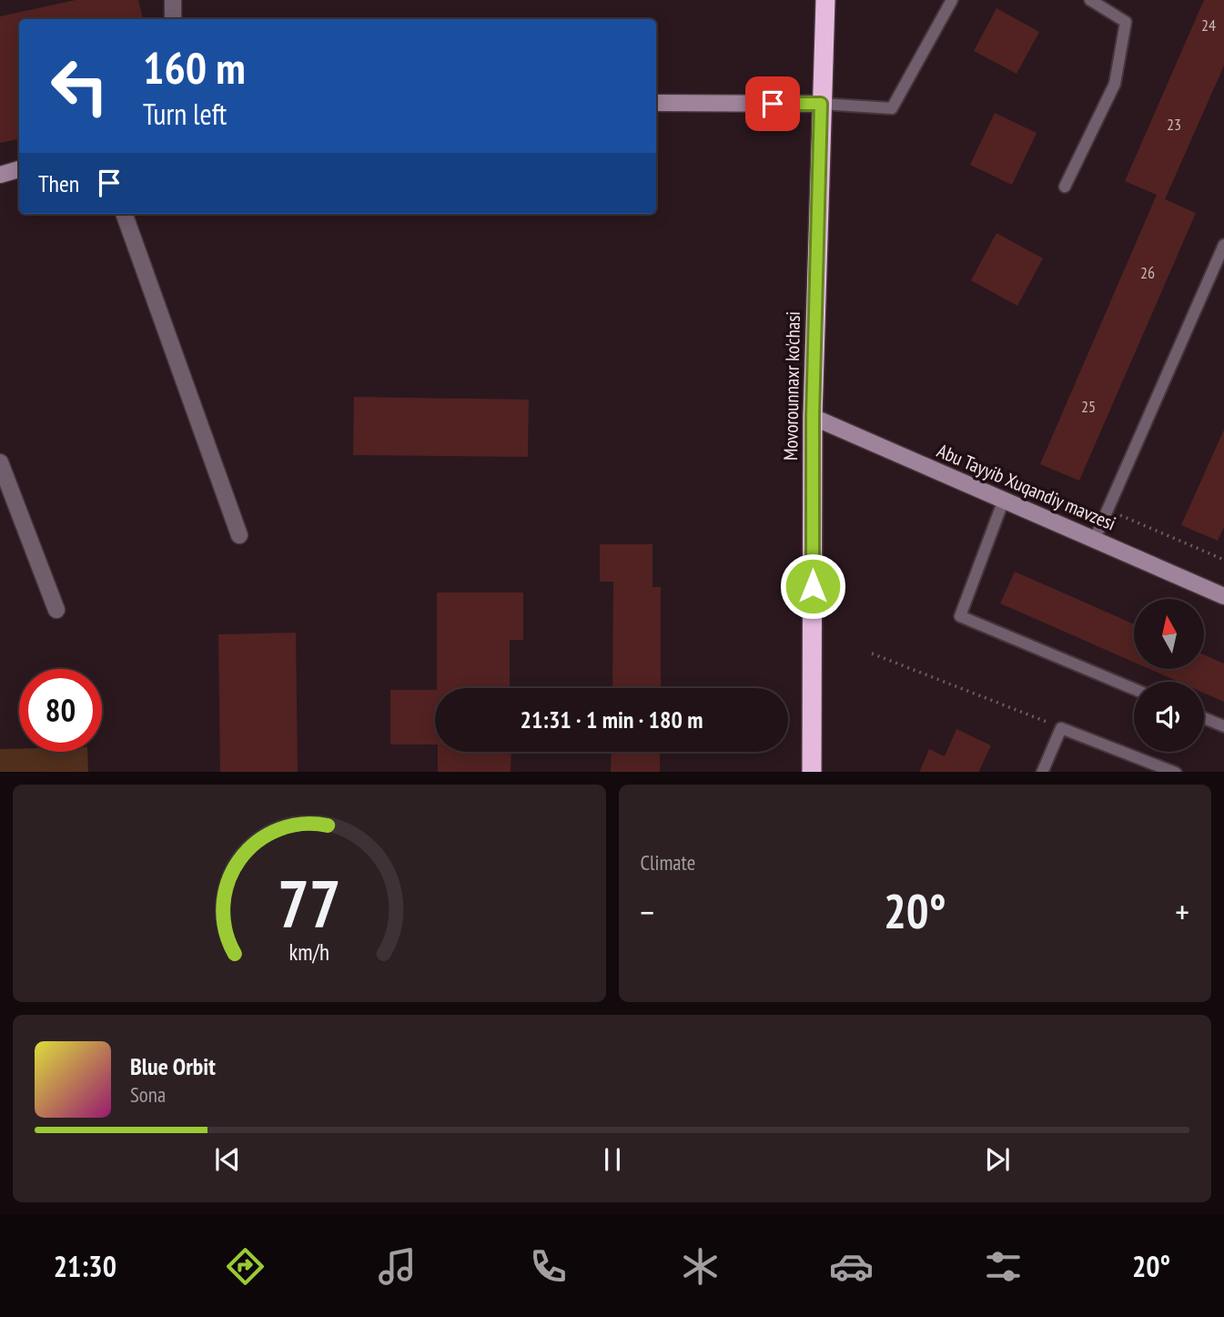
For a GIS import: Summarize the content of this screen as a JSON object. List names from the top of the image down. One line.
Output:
{"streets":{"highway":["Movorounnaxr ko'chasi"],"street":["Abu Tayyib Xuqandiy mavzesi"]},"crossings":[["Movorounnaxr ko'chasi","Abu Tayyib Xuqandiy mavzesi"]],"house_numbers":["24","23","26","25"],"north":"top","page":{"turn":["160 m","Turn left"],"then":"Then","limit":"80","trip":"21:31 · 1 min · 180 m","tile":"Climate","heat":["−","20°","+"],"song":["Blue Orbit","Sona"],"tabs":["21:30","20°"],"gauge":["77","km/h"]}}
